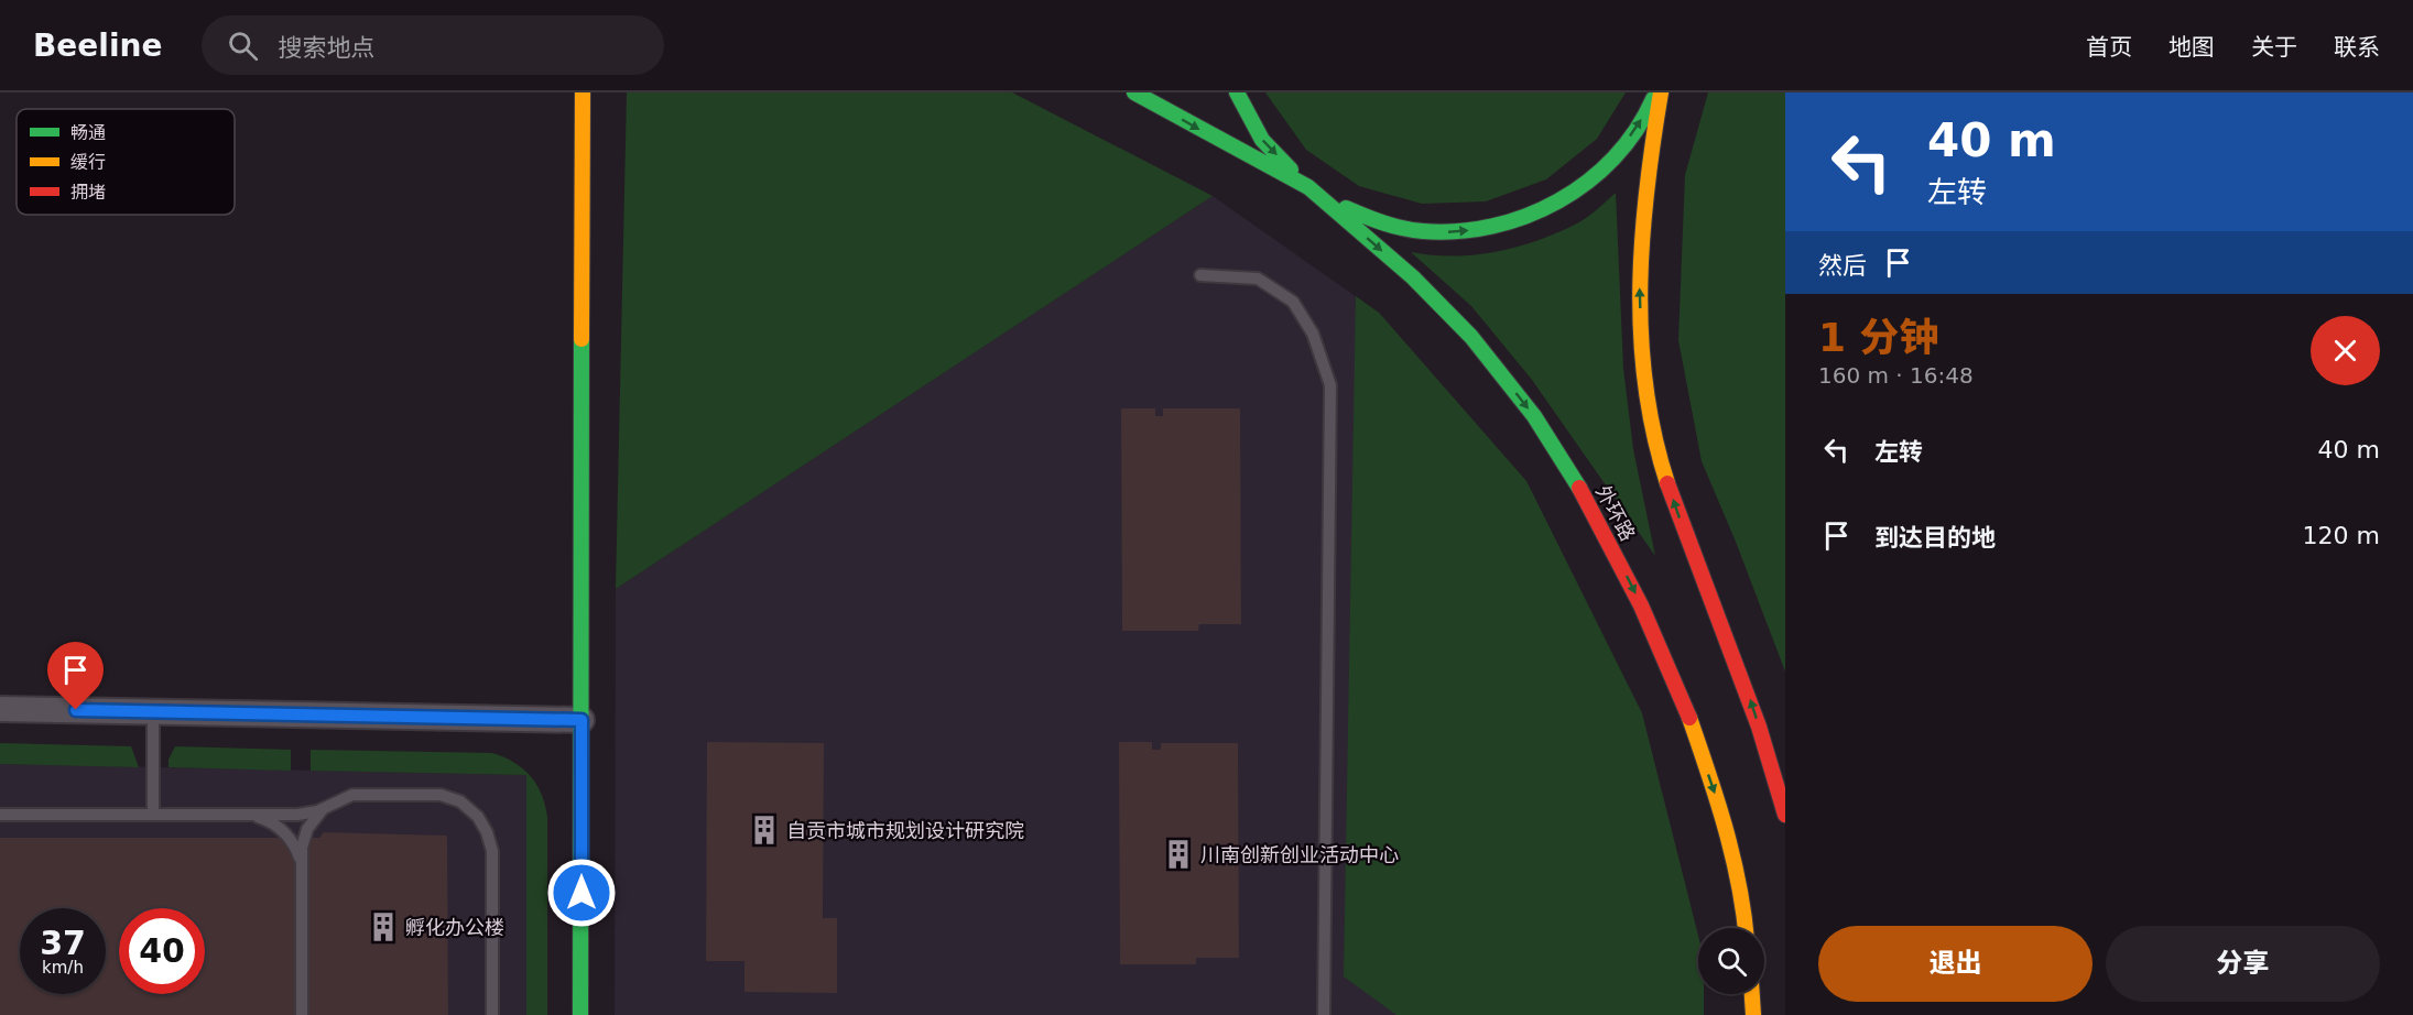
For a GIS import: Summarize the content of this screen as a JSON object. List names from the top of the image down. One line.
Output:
{"streets":{"main road":["外环路"]},"places":{"building":["自贡市城市规划设计研究院","川南创新创业活动中心","孵化办公楼"]},"legend":["畅通","缓行","拥堵"],"page":{"header":"Beeline","search":"搜索地点","nav":["首页","地图","关于","联系"],"turn":["40 m","左转"],"then":"然后","heading":["1 分钟","160 m · 16:48"],"list":[{"name":"左转","value":"40 m"},{"name":"到达目的地","value":"120 m"}],"speed":"37 km/h","limit":"40","buttons":["退出","分享"]}}
